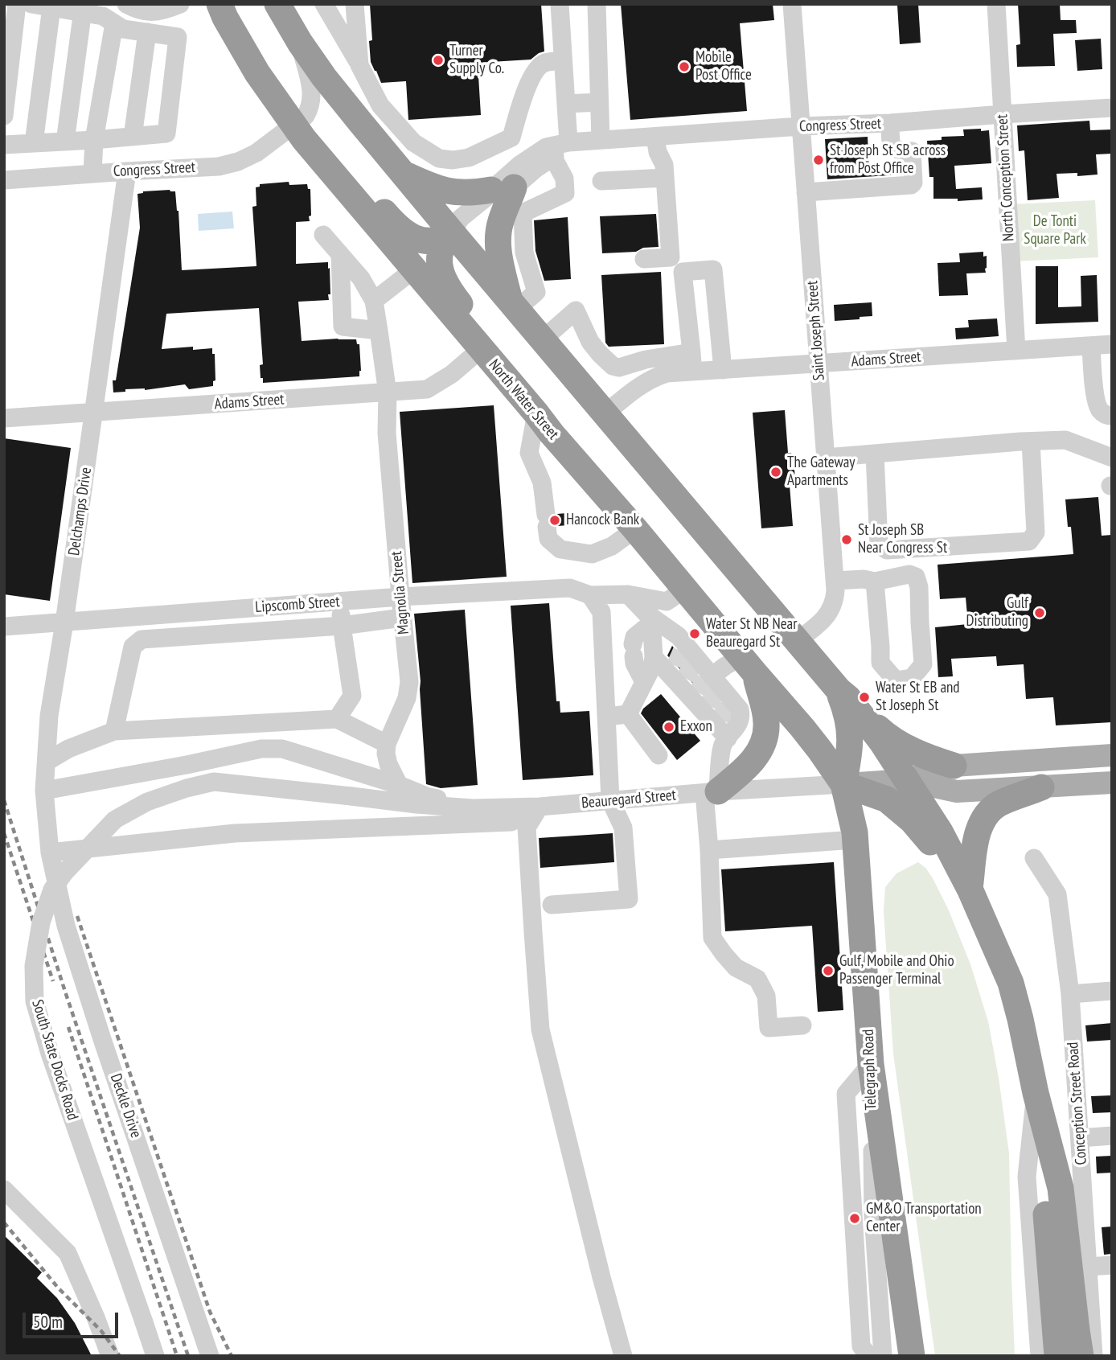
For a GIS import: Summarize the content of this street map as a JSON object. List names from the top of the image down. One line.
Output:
{"streets":{"highway":["North Water Street","Telegraph Road"],"main road":["Beauregard Street"],"street":["Congress Street","North Conception Street","Saint Joseph Street","Adams Street","Delchamps Drive","Magnolia Street","Lipscomb Street","South State Docks Road","Conception Street Road","Deckle Drive"]},"crossings":[["Congress Street","North Conception Street"],["Congress Street","Saint Joseph Street"],["Congress Street","North Water Street"],["Congress Street","Delchamps Drive"],["North Conception Street","Adams Street"],["Saint Joseph Street","Adams Street"],["Adams Street","North Water Street"],["Adams Street","Delchamps Drive"],["Adams Street","Magnolia Street"],["North Water Street","Lipscomb Street"],["North Water Street","Beauregard Street"],["North Water Street","Telegraph Road"],["Delchamps Drive","Lipscomb Street"],["Delchamps Drive","Deckle Drive"],["Magnolia Street","Lipscomb Street"],["Beauregard Street","South State Docks Road"],["Beauregard Street","Telegraph Road"]],"parks":["De Tonti Square Park"],"places":["Turner Supply Co.","Mobile Post Office","St Joseph St SB across from Post Office","The Gateway Apartments","Hancock Bank","St Joseph SB Near Congress St","Gulf Distributing","Water St NB Near Beauregard St","Water St EB and St Joseph St","Exxon","Gulf, Mobile and Ohio Passenger Terminal","GM&O Transportation Center"],"scale_bar":"50 m"}
